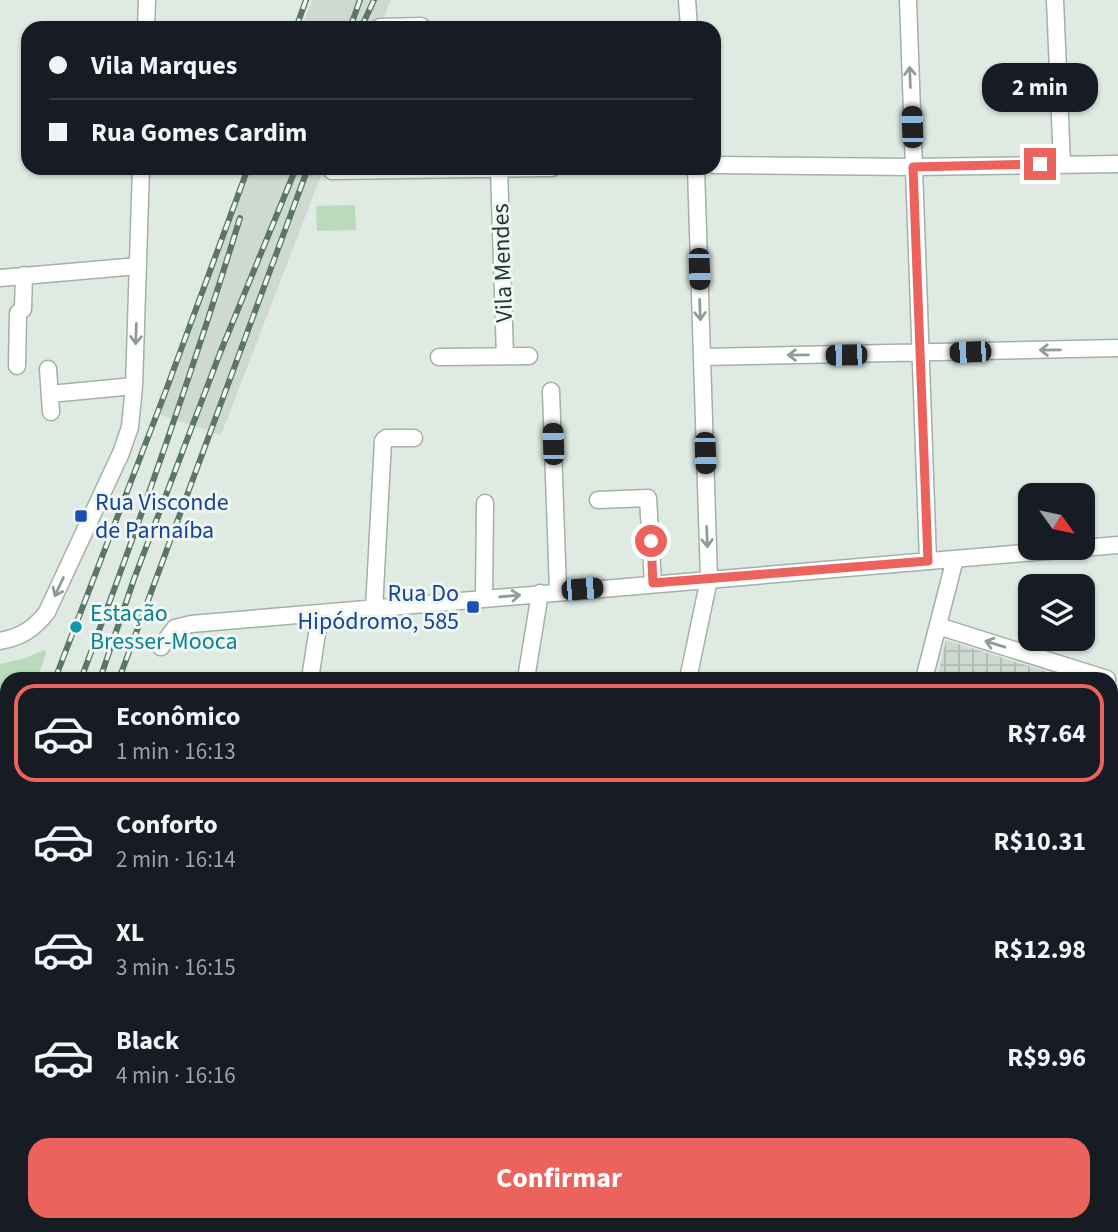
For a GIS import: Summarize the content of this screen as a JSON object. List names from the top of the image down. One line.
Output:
{"streets":{"street":["Vila Mendes"]},"places":{"transit":["Rua Visconde de Parnaíba","Rua Do Hipódromo, 585"],"other":["Estação Bresser-Mooca"]},"north":"bottom right","page":{"banner":["Vila Marques","Rua Gomes Cardim"],"bubble":"2 min","list":[{"name":"Econômico","note":"1 min · 16:13","value":"R$7.64"},{"name":"Conforto","note":"2 min · 16:14","value":"R$10.31"},{"name":"XL","note":"3 min · 16:15","value":"R$12.98"},{"name":"Black","note":"4 min · 16:16","value":"R$9.96"}],"buttons":"Confirmar"}}
